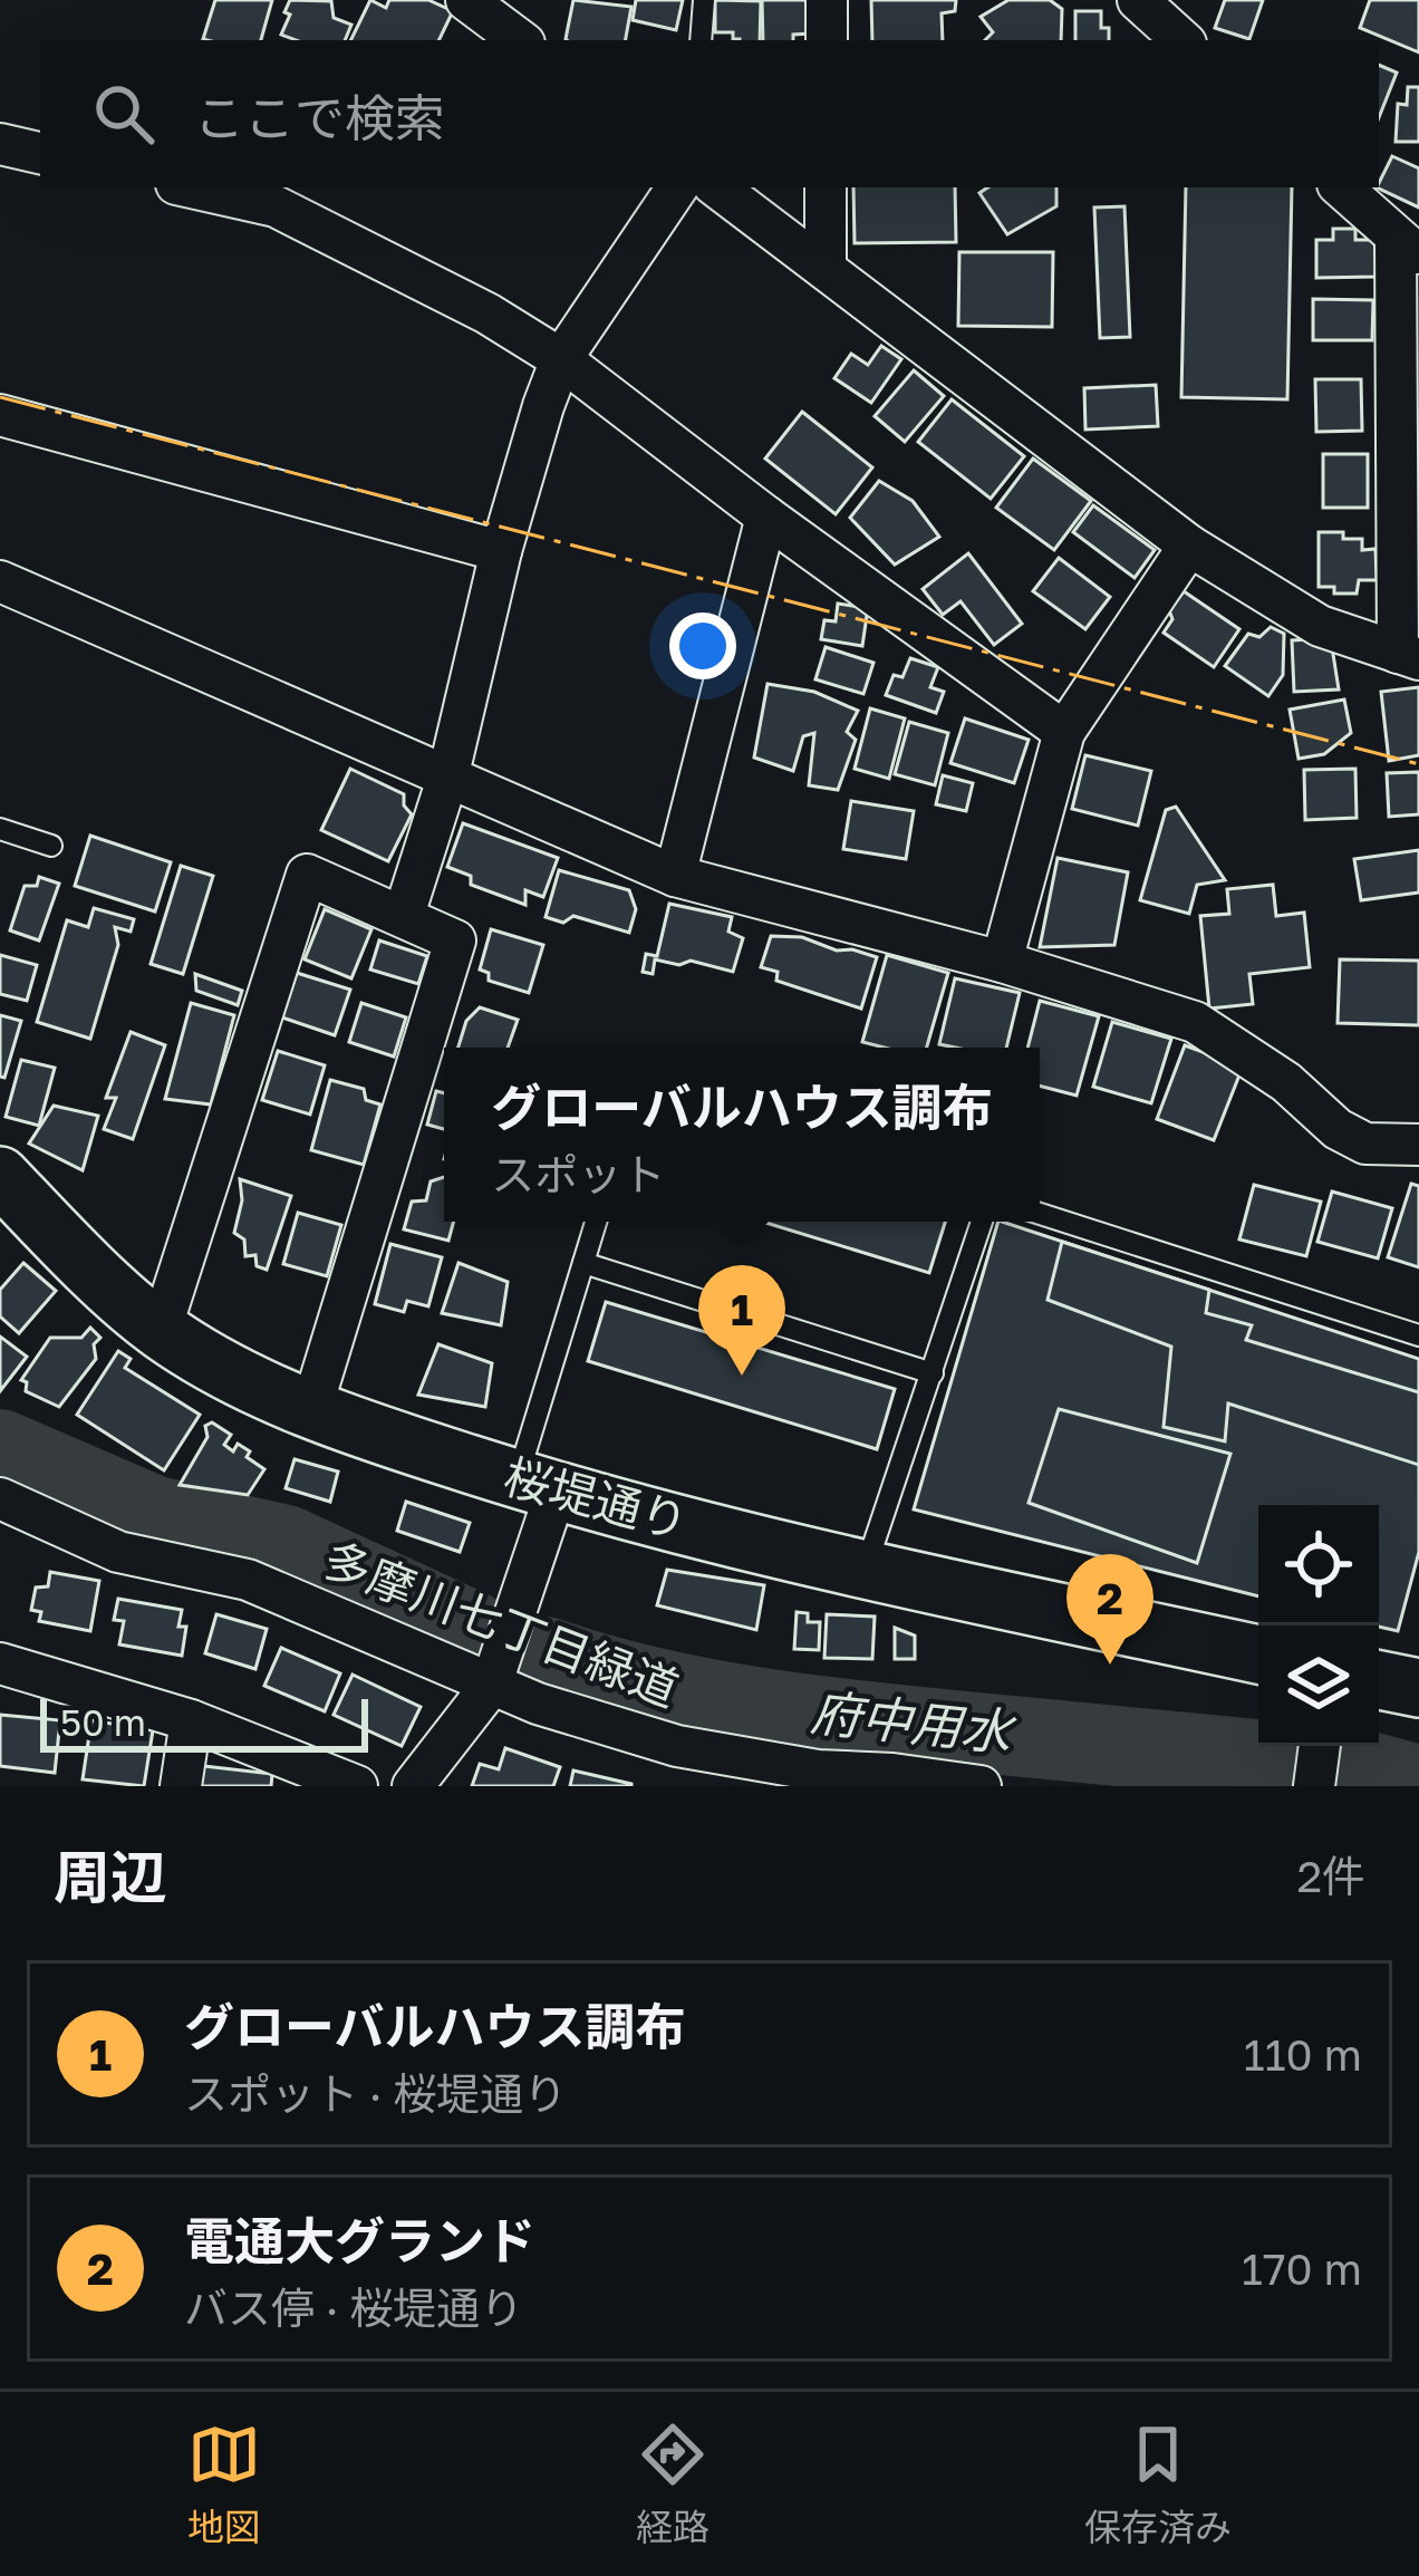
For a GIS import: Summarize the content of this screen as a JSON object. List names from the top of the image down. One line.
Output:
{"streets":{"street":["桜堤通り","多摩川七丁目緑道"]},"water":["府中用水"],"scale_bar":"50 m","page":{"search":"ここで検索","popup":["グローバルハウス調布","スポット"],"pins":["1","2"],"scale":"50 m","heading":["周辺","2件"],"list":[{"mark":"1","name":"グローバルハウス調布","note":"スポット · 桜堤通り","value":"110 m"},{"mark":"2","name":"電通大グランド","note":"バス停 · 桜堤通り","value":"170 m"}],"nav":["地図","経路","保存済み"]}}
